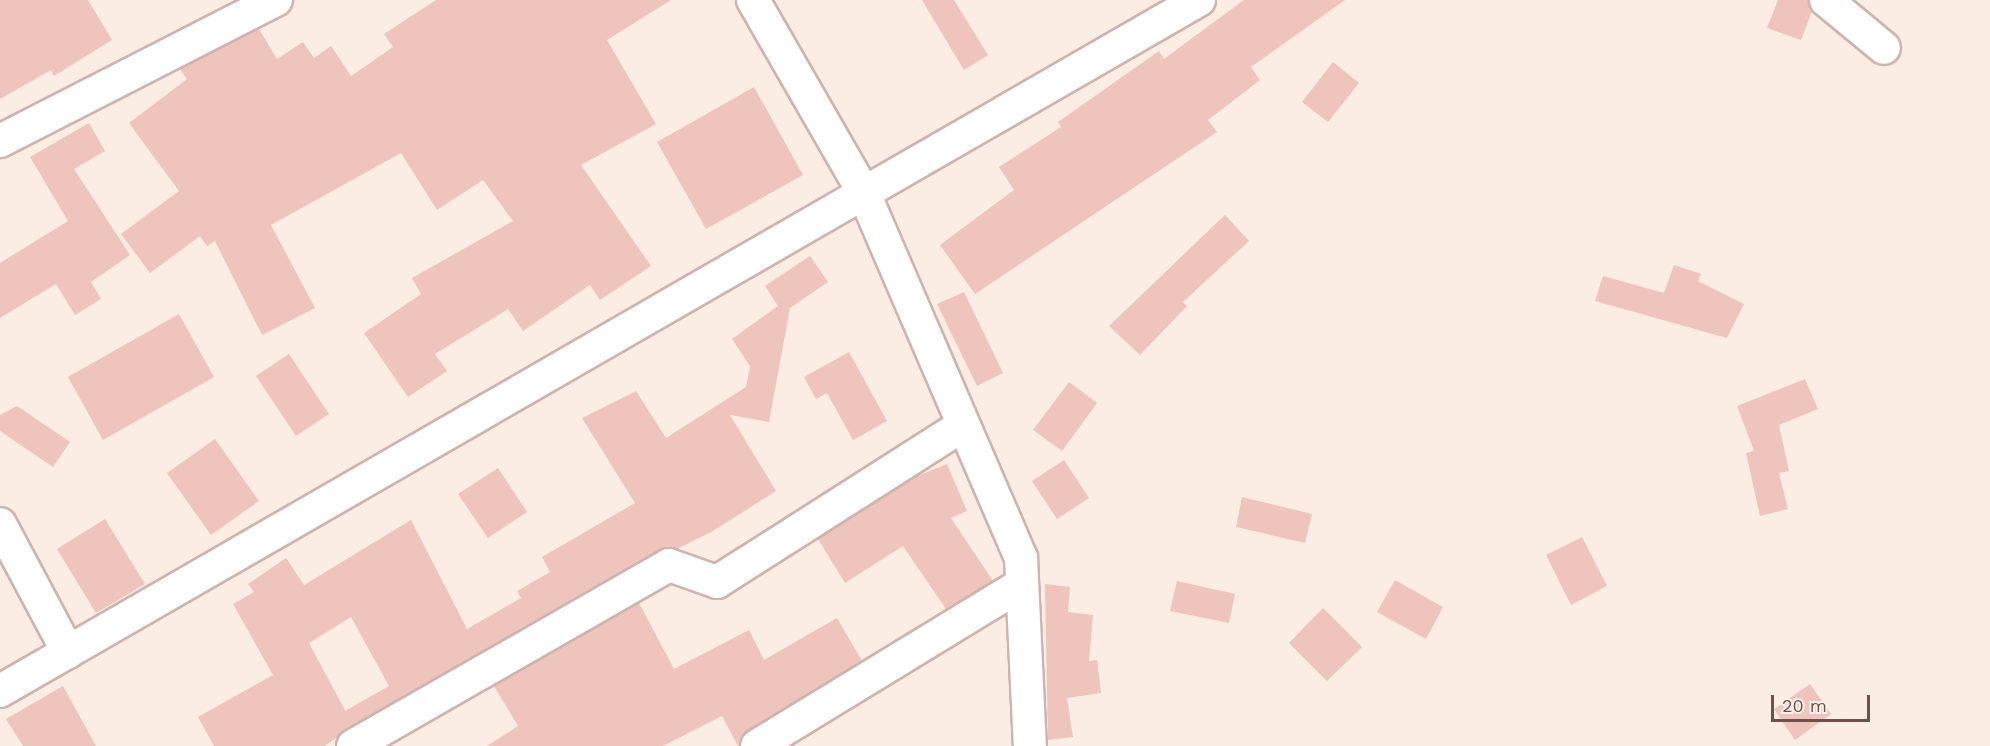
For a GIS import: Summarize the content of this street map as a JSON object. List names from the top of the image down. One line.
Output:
{"scale_bar":"20 m"}
